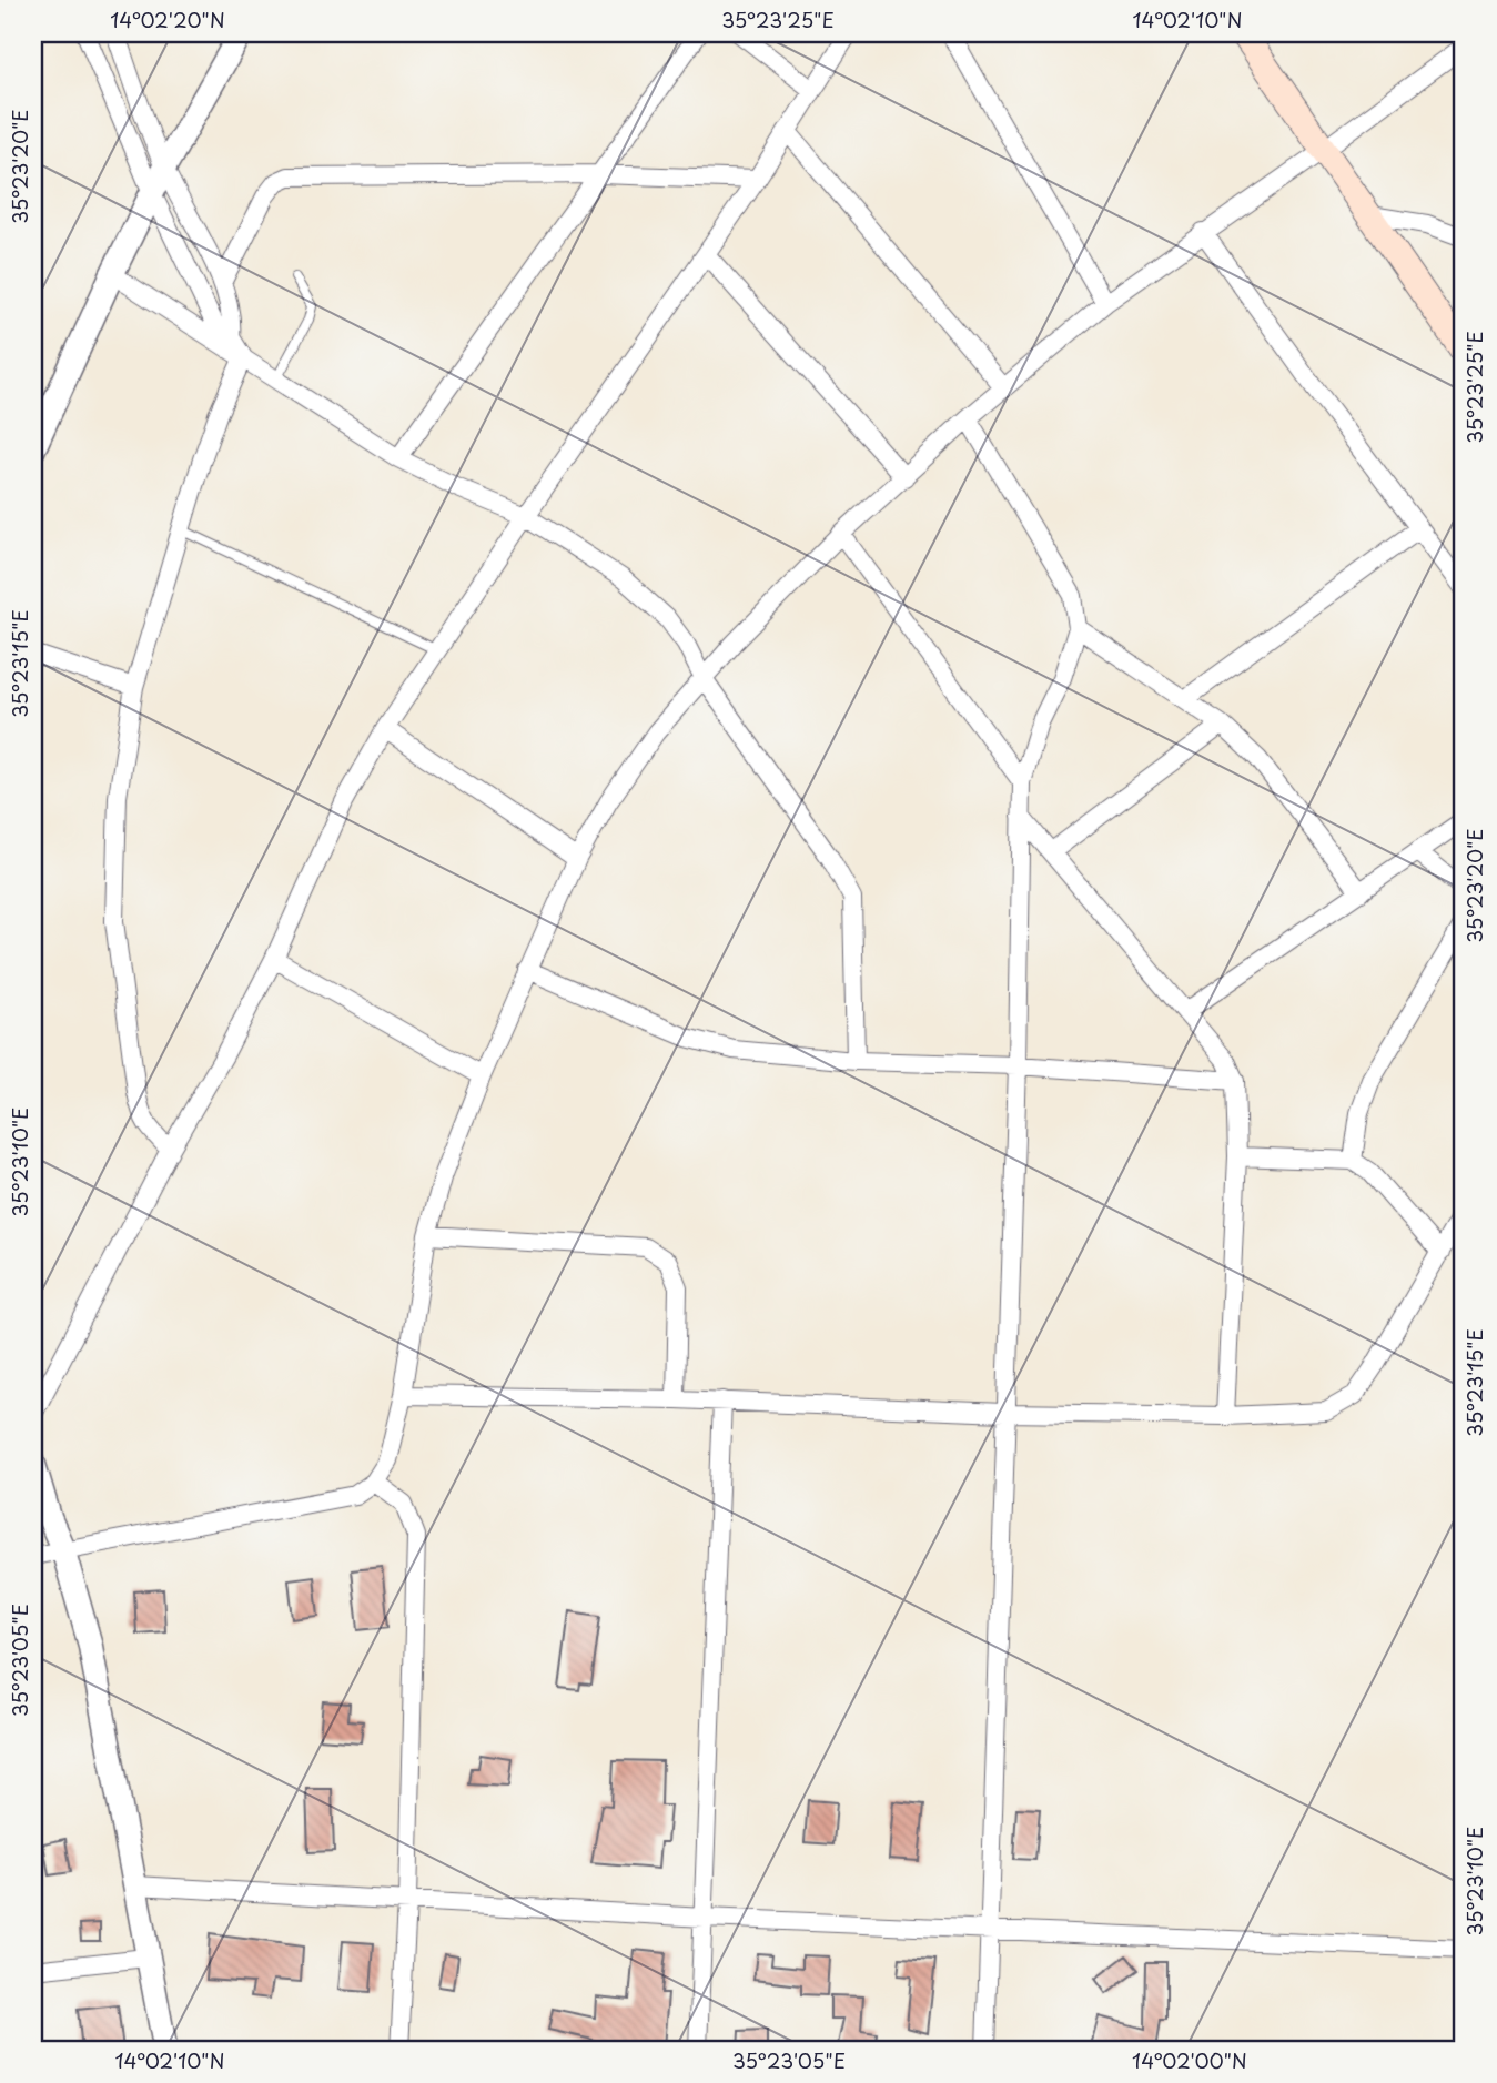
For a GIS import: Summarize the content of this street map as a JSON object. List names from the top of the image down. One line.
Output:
{"coordinates":["14°02'20\"N","35°23'25\"E","14°02'10\"N","35°23'20\"E","35°23'15\"E","35°23'10\"E","35°23'05\"E","14°02'00\"N"]}
